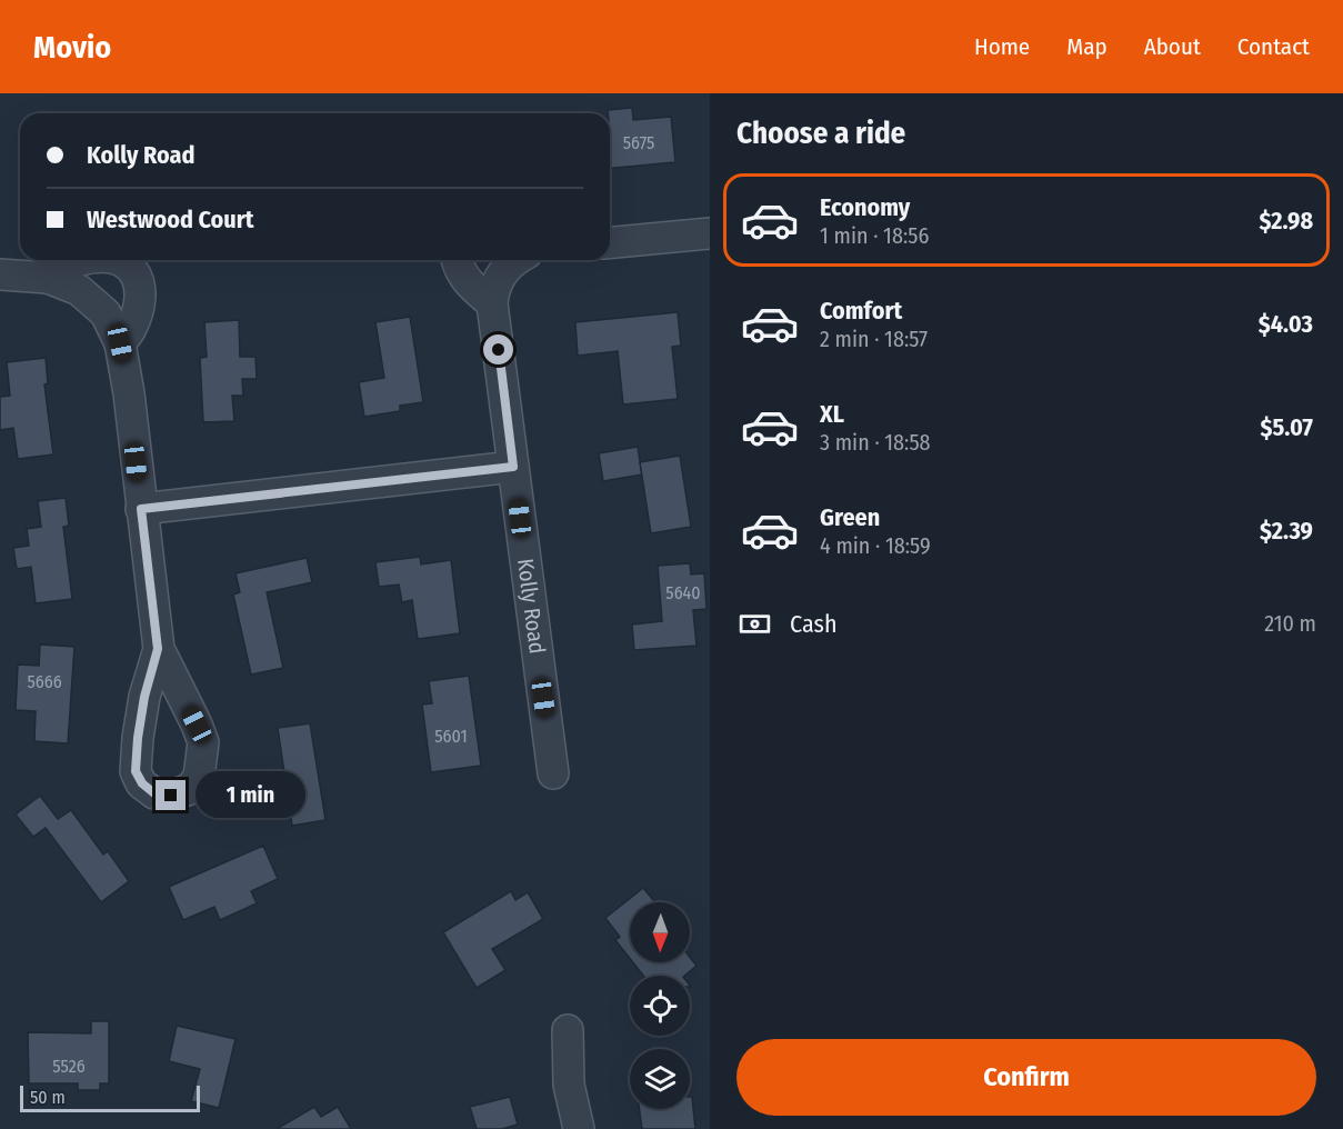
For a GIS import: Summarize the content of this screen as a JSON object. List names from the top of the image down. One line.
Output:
{"streets":{"street":["Kolly Road"]},"house_numbers":["5675","5640","5666","5601","5526"],"scale_bar":"50 m","north":"bottom","page":{"header":"Movio","nav":["Home","Map","About","Contact"],"heading":"Choose a ride","banner":["Kolly Road","Westwood Court"],"list":[{"name":"Economy","note":"1 min · 18:56","value":"$2.98"},{"name":"Comfort","note":"2 min · 18:57","value":"$4.03"},{"name":"XL","note":"3 min · 18:58","value":"$5.07"},{"name":"Green","note":"4 min · 18:59","value":"$2.39"}],"pay":["Cash","210 m"],"bubble":"1 min","buttons":"Confirm","scale":"50 m"}}
